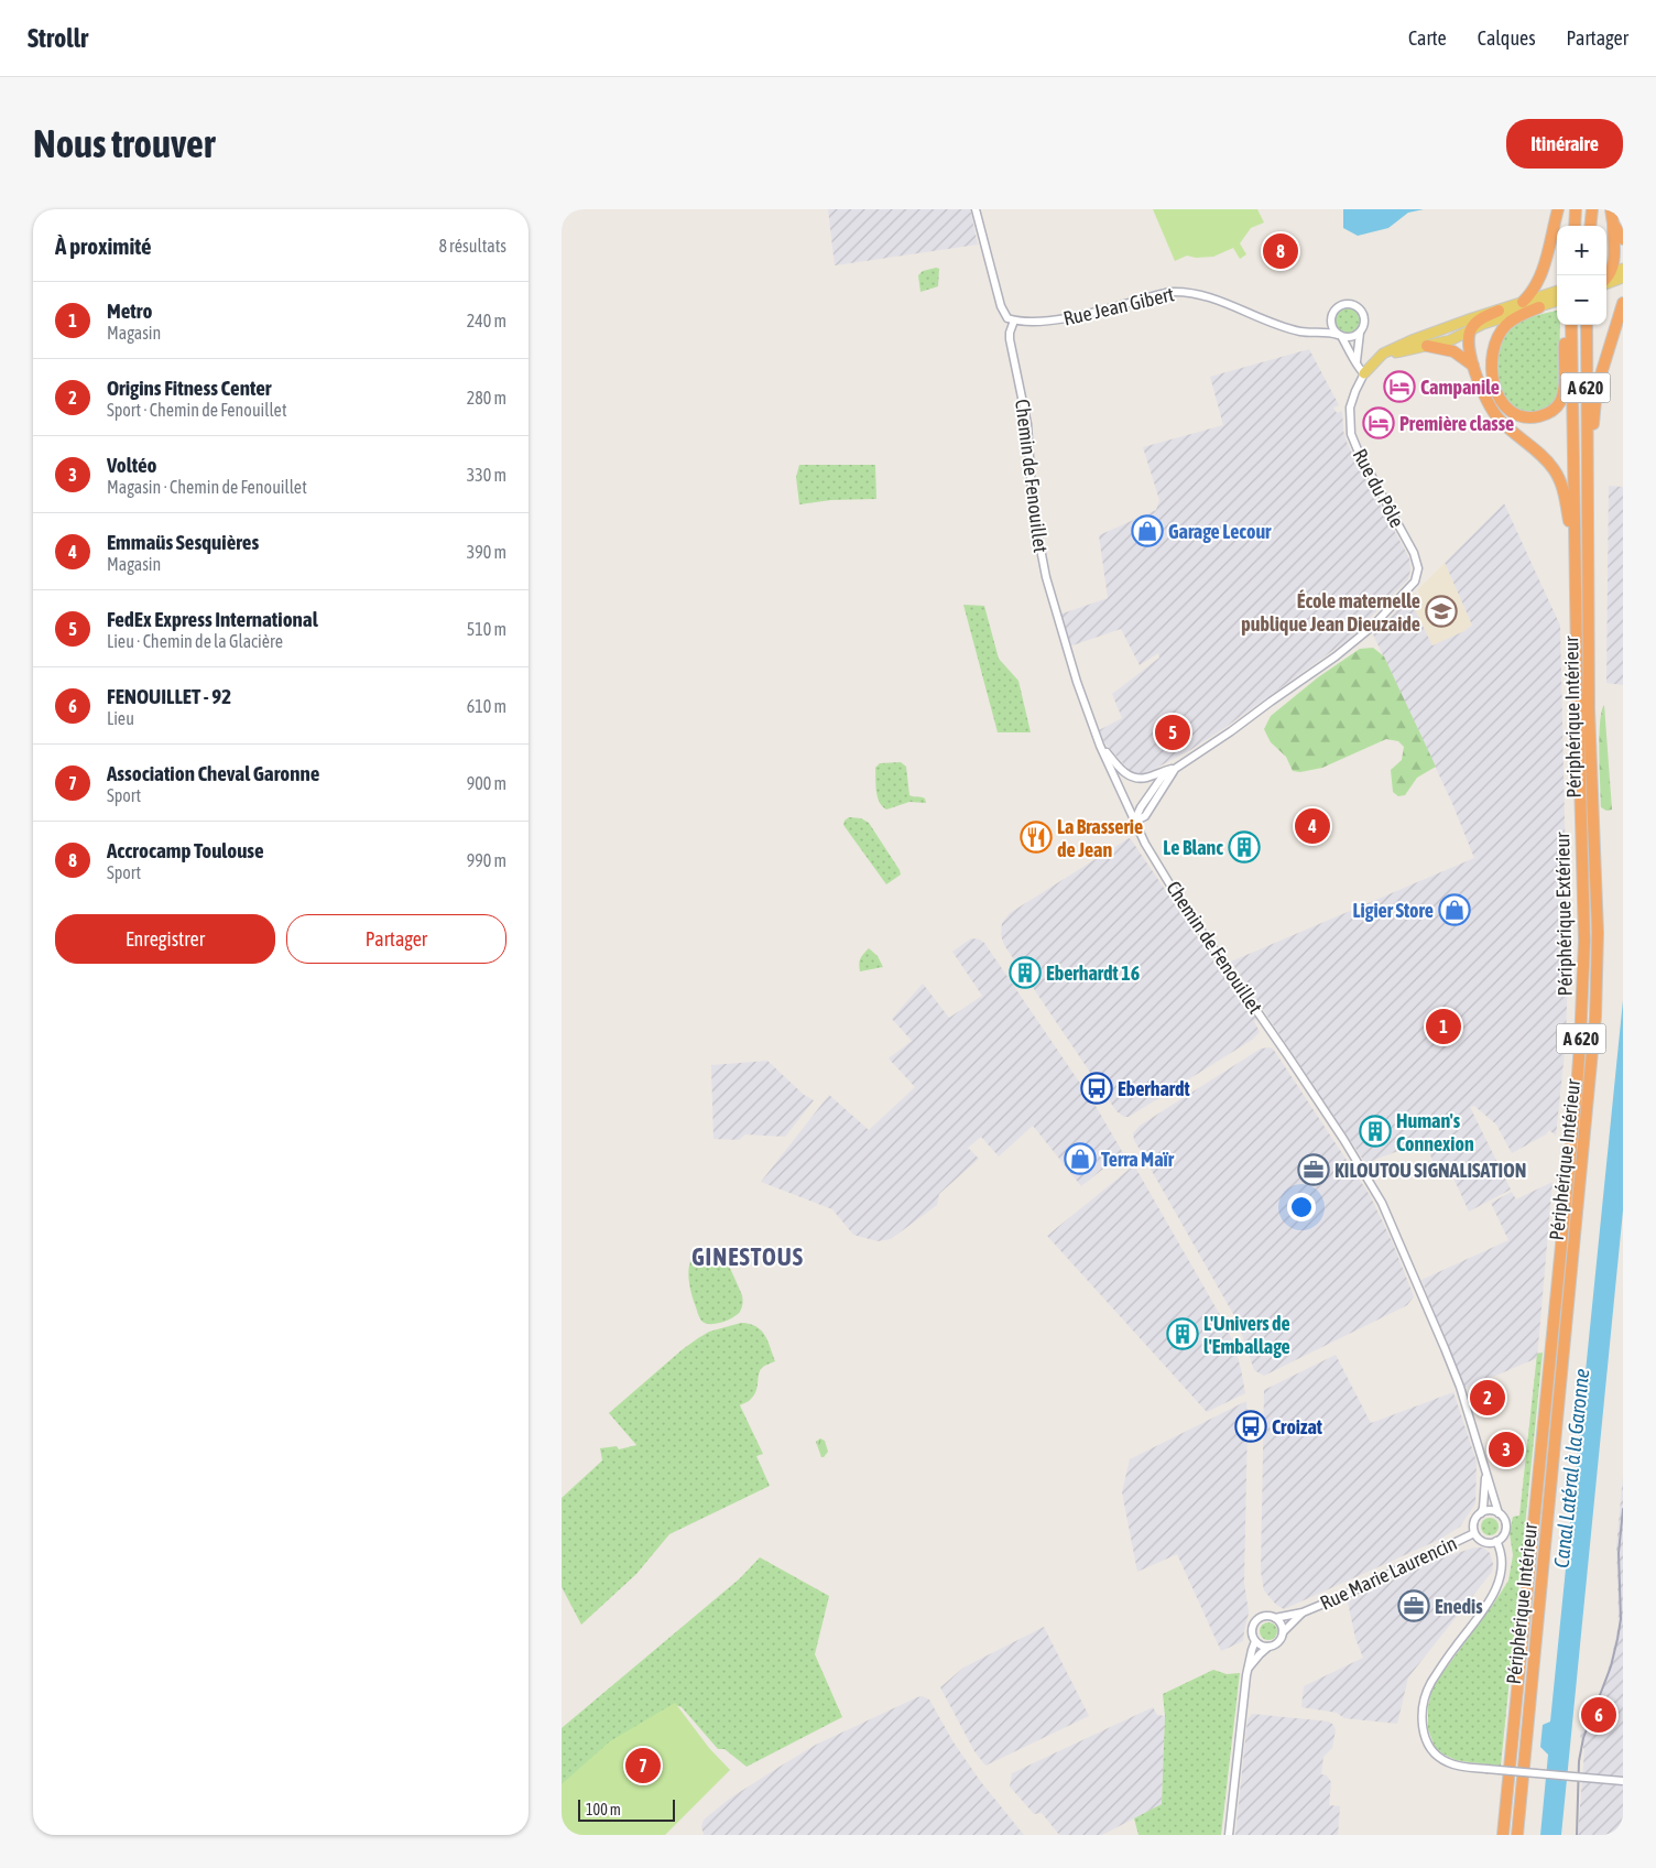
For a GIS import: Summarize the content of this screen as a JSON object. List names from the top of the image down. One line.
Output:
{"streets":{"highway":["A 620","Périphérique Intérieur","Périphérique Extérieur"],"street":["Rue Jean Gibert","Chemin de Fenouillet","Rue du Pôle","Rue Marie Laurencin"]},"crossings":[["Rue Jean Gibert","Chemin de Fenouillet"],["Chemin de Fenouillet","Rue Marie Laurencin"]],"districts":["GINESTOUS"],"water":["Canal Latéral à la Garonne"],"places":{"hotel":["Campanile","Première classe"],"shop":["Garage Lecour","Ligier Store","Terra Maïr"],"school or university":["École maternelle publique Jean Dieuzaide"],"restaurant":["La Brasserie de Jean"],"building":["Le Blanc","Eberhardt 16","Human's Connexion","L'Univers de l'Emballage"],"bus stop":["Eberhardt","Croizat"],"office":["KILOUTOU SIGNALISATION","Enedis"]},"scale_bar":"100 m","page":{"header":"Strollr","nav":["Carte","Calques","Partager"],"buttons":["Itinéraire",["Enregistrer","Partager"]],"title":"Nous trouver","heading":["À proximité","8 résultats"],"map_buttons":["+","−"],"pins":["8","5","4","1","2","3","6","7"],"list":[{"mark":"1","name":"Metro","note":"Magasin","value":"240 m"},{"mark":"2","name":"Origins Fitness Center","note":"Sport · Chemin de Fenouillet","value":"280 m"},{"mark":"3","name":"Voltéo","note":"Magasin · Chemin de Fenouillet","value":"330 m"},{"mark":"4","name":"Emmaüs Sesquières","note":"Magasin","value":"390 m"},{"mark":"5","name":"FedEx Express International","note":"Lieu · Chemin de la Glacière","value":"510 m"},{"mark":"6","name":"FENOUILLET - 92","note":"Lieu","value":"610 m"},{"mark":"7","name":"Association Cheval Garonne","note":"Sport","value":"900 m"},{"mark":"8","name":"Accrocamp Toulouse","note":"Sport","value":"990 m"}],"scale":"100 m"}}
